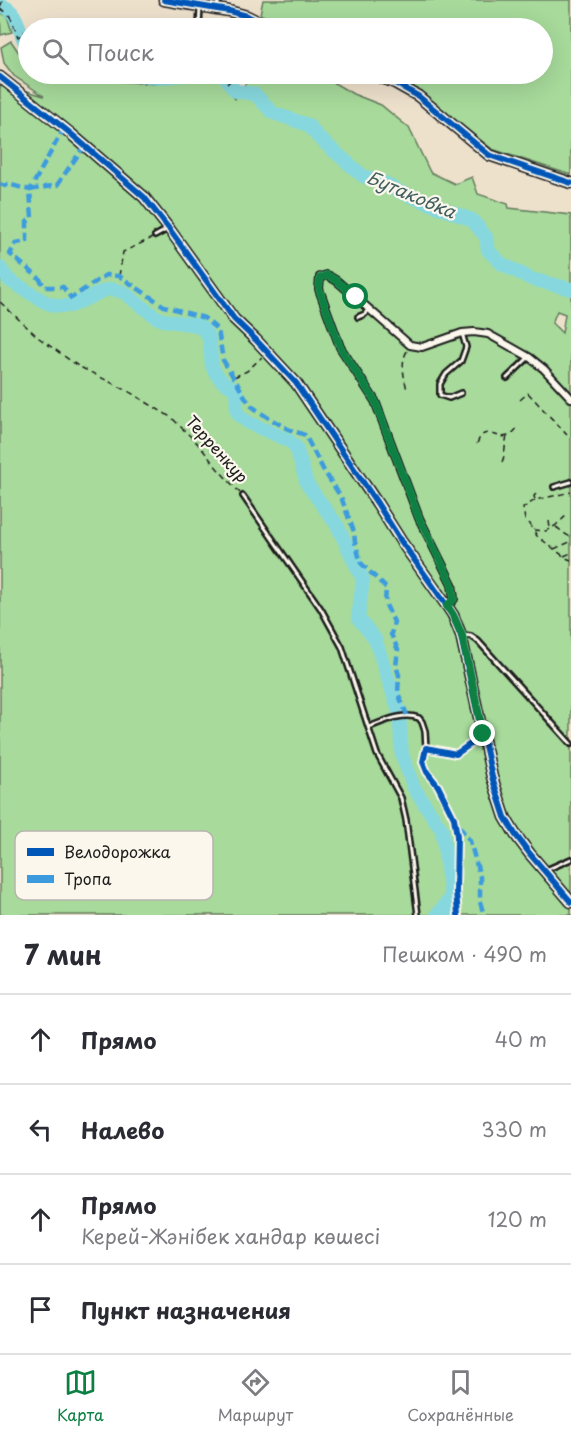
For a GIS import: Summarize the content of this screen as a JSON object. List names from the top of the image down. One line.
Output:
{"streets":{"lane":["Терренкур"]},"water":["Бутаковка"],"legend":["Велодорожка","Тропа"],"page":{"search":"Поиск","heading":["7 мин","Пешком · 490 m"],"list":[["Прямо","40 m"],["Налево","330 m"],["Прямо","Керей-Жәнібек хандар көшесі","120 m"],"Пункт назначения"],"nav":["Карта","Маршрут","Сохранённые"]}}
